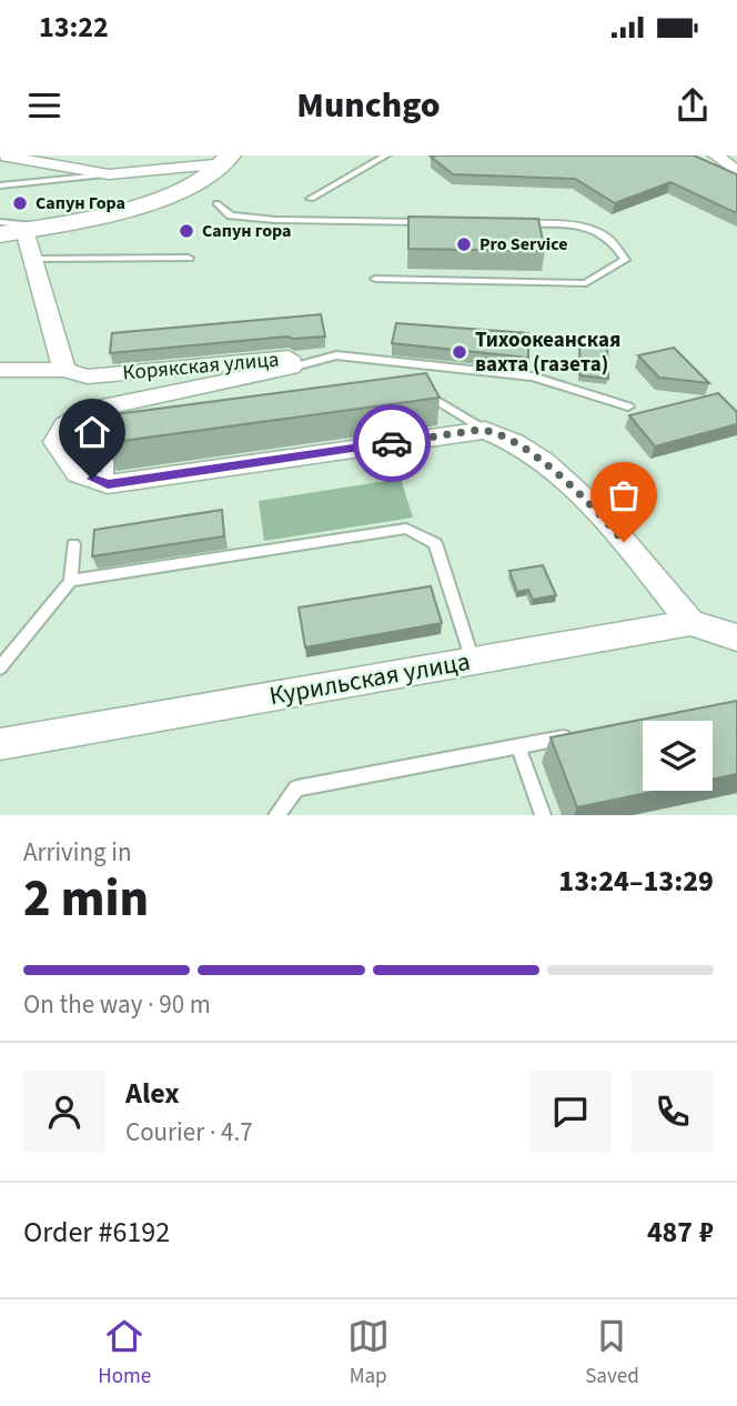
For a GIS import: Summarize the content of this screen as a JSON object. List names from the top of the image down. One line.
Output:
{"streets":{"street":["Корякская улица","Курильская улица"]},"places":["Сапун Гора","Сапун гора","Pro Service","Тихоокеанская вахта (газета)"],"page":{"status":"13:22","header":"Munchgo","heading":["2 min","Arriving in","13:24–13:29"],"panel":["Alex","Courier · 4.7","Order #6192","487 ₽"],"bar":"On the way · 90 m","tabs":["Home","Map","Saved"]}}
